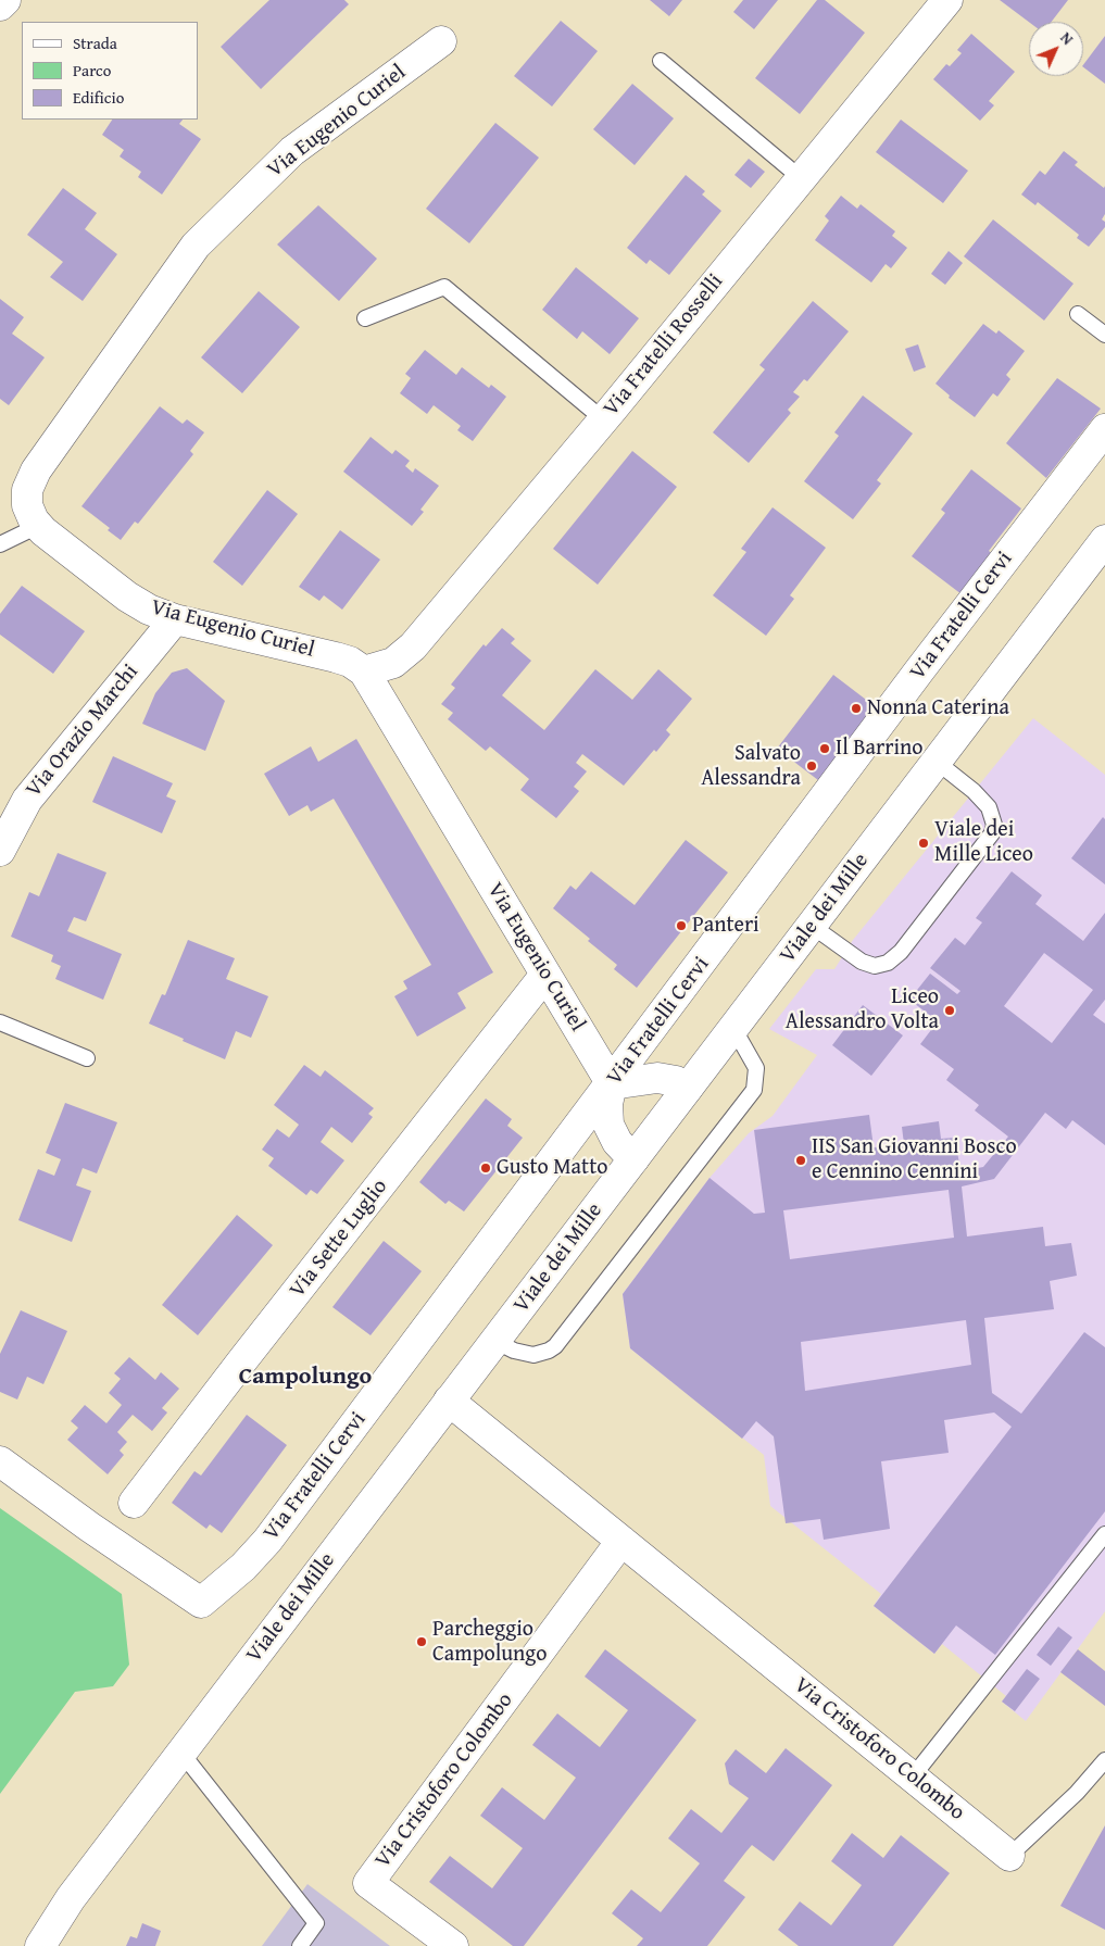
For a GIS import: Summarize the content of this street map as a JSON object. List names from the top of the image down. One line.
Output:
{"streets":{"street":["Via Eugenio Curiel","Via Fratelli Rosselli","Via Fratelli Cervi","Via Orazio Marchi","Viale dei Mille","Via Sette Luglio","Via Cristoforo Colombo"]},"crossings":[["Via Eugenio Curiel","Via Fratelli Rosselli"],["Via Eugenio Curiel","Via Fratelli Cervi"],["Via Eugenio Curiel","Via Orazio Marchi"],["Via Eugenio Curiel","Via Sette Luglio"],["Viale dei Mille","Via Cristoforo Colombo"]],"districts":["Campolungo"],"places":["Nonna Caterina","Il Barrino","Salvato Alessandra","Viale dei Mille Liceo","Panteri","Liceo Alessandro Volta","IIS San Giovanni Bosco e Cennino Cennini","Gusto Matto","Parcheggio Campolungo"],"legend":["Strada","Parco","Edificio"],"north":"top right"}
